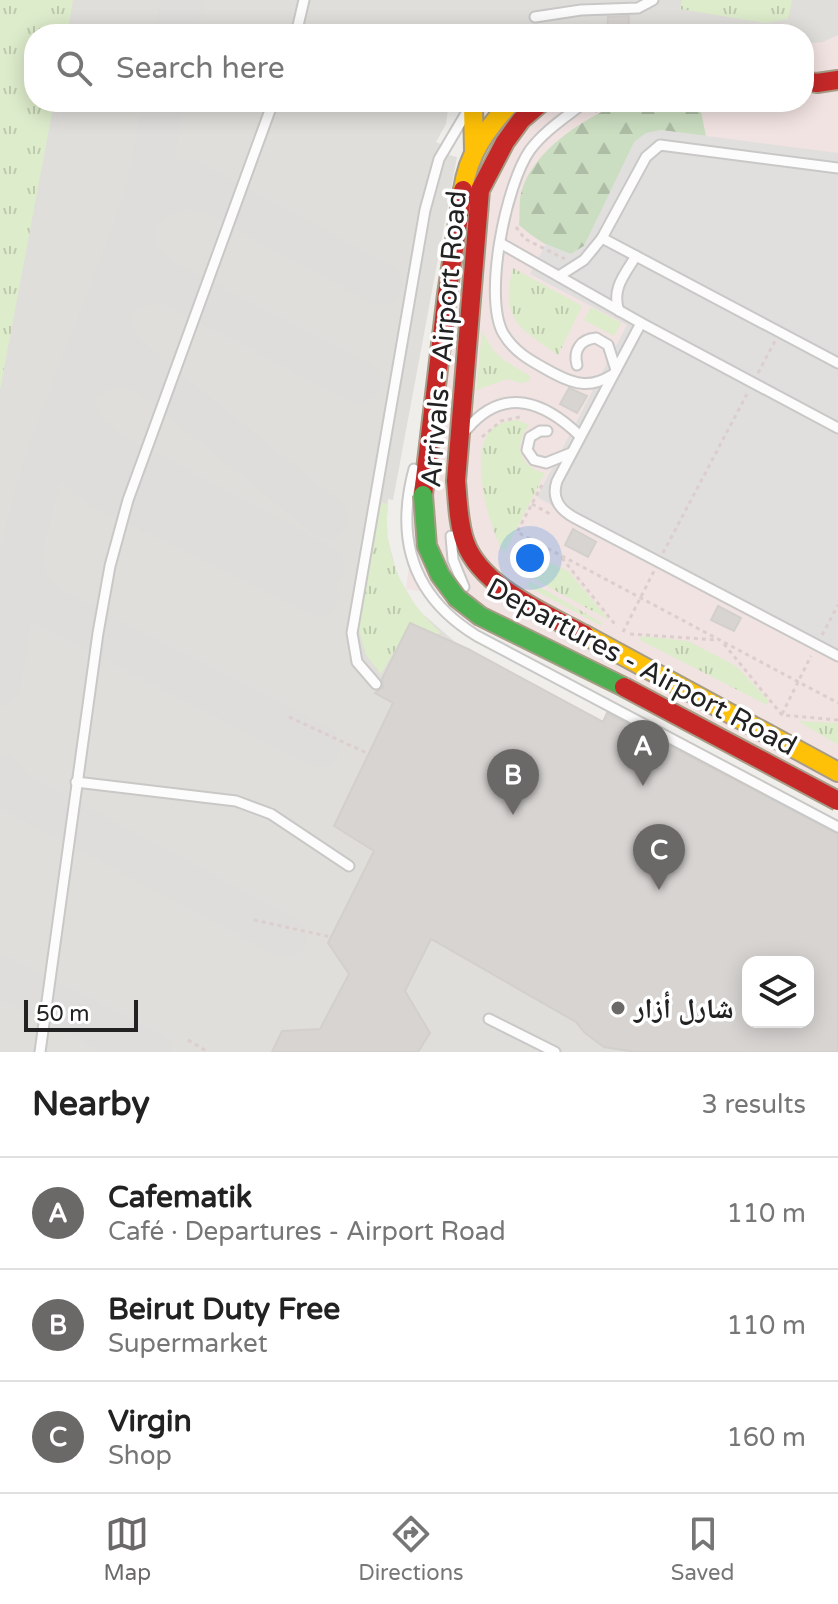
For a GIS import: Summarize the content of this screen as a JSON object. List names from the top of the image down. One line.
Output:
{"streets":{"main road":["Arrivals - Airport Road","Departures - Airport Road"]},"places":["شارل أزار"],"scale_bar":"50 m","page":{"search":"Search here","pins":["A","B","C"],"scale":"50 m","heading":["Nearby","3 results"],"list":[{"mark":"A","name":"Cafematik","note":"Café · Departures - Airport Road","value":"110 m"},{"mark":"B","name":"Beirut Duty Free","note":"Supermarket","value":"110 m"},{"mark":"C","name":"Virgin","note":"Shop","value":"160 m"}],"nav":["Map","Directions","Saved"]}}
